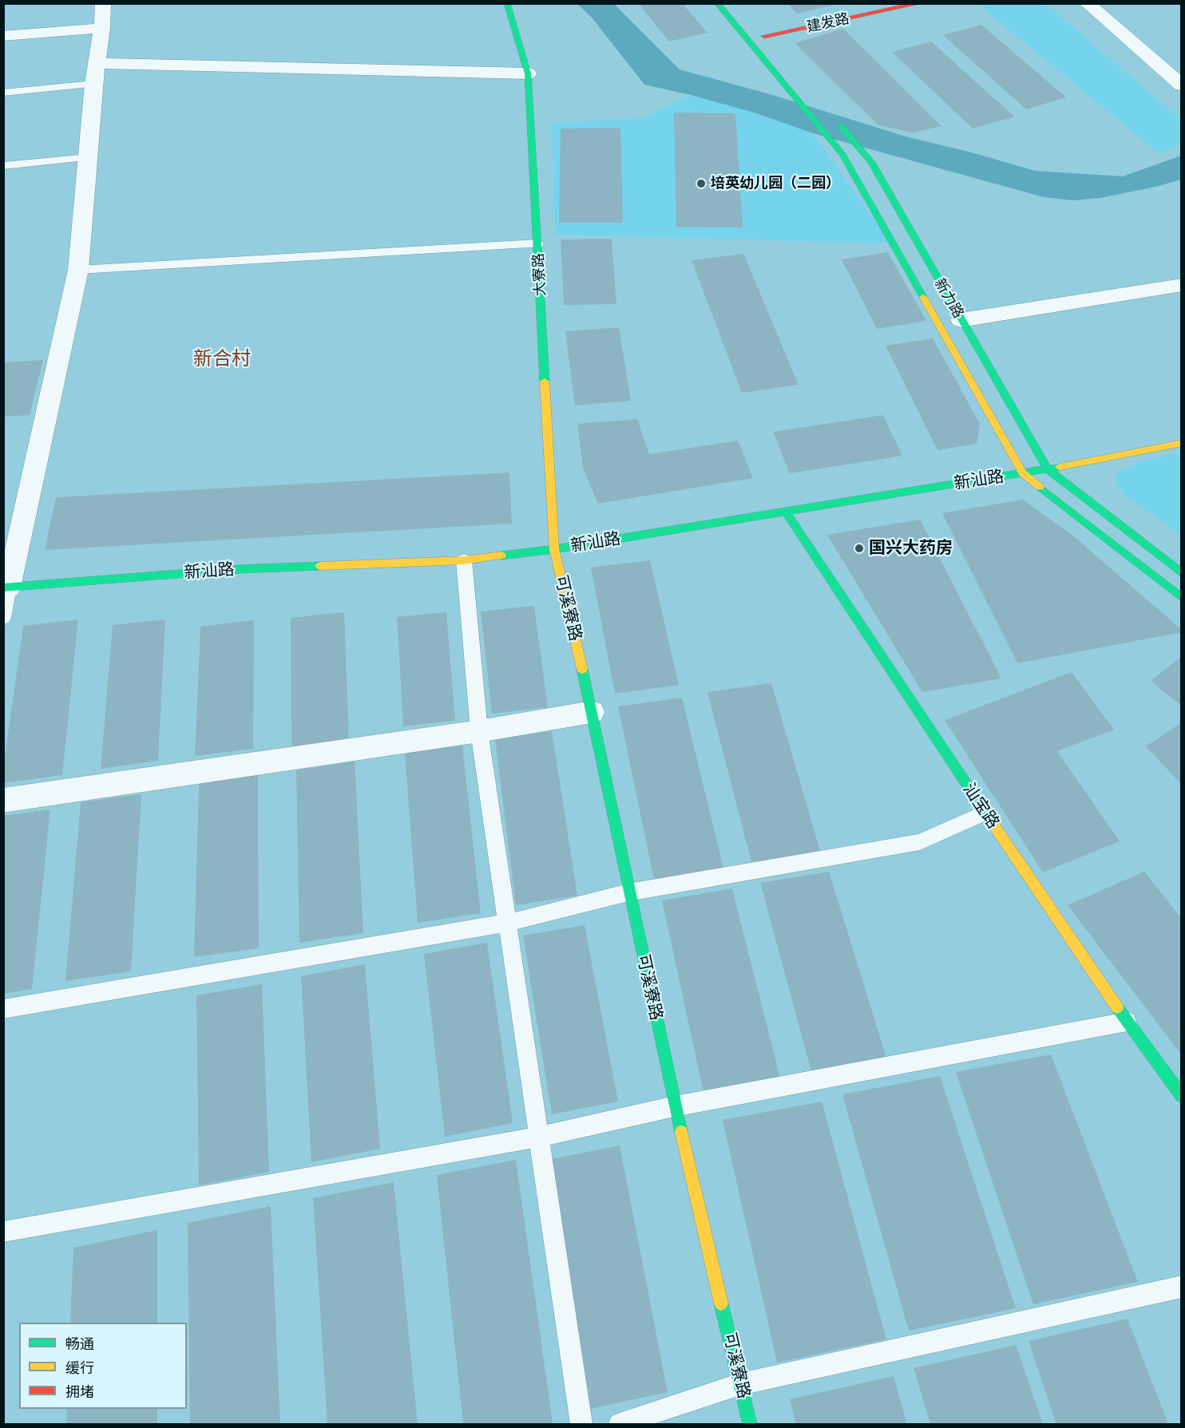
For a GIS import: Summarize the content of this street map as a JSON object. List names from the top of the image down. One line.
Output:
{"streets":{"street":["建发路","大寮路","新力路","新汕路","可溪寮路","汕宝路"]},"crossings":[["大寮路","新汕路"],["大寮路","可溪寮路"],["新力路","新汕路"],["新汕路","可溪寮路"],["新汕路","汕宝路"]],"districts":["新合村"],"places":["培英幼儿园（二园）","国兴大药房"],"legend":["畅通","缓行","拥堵"]}
